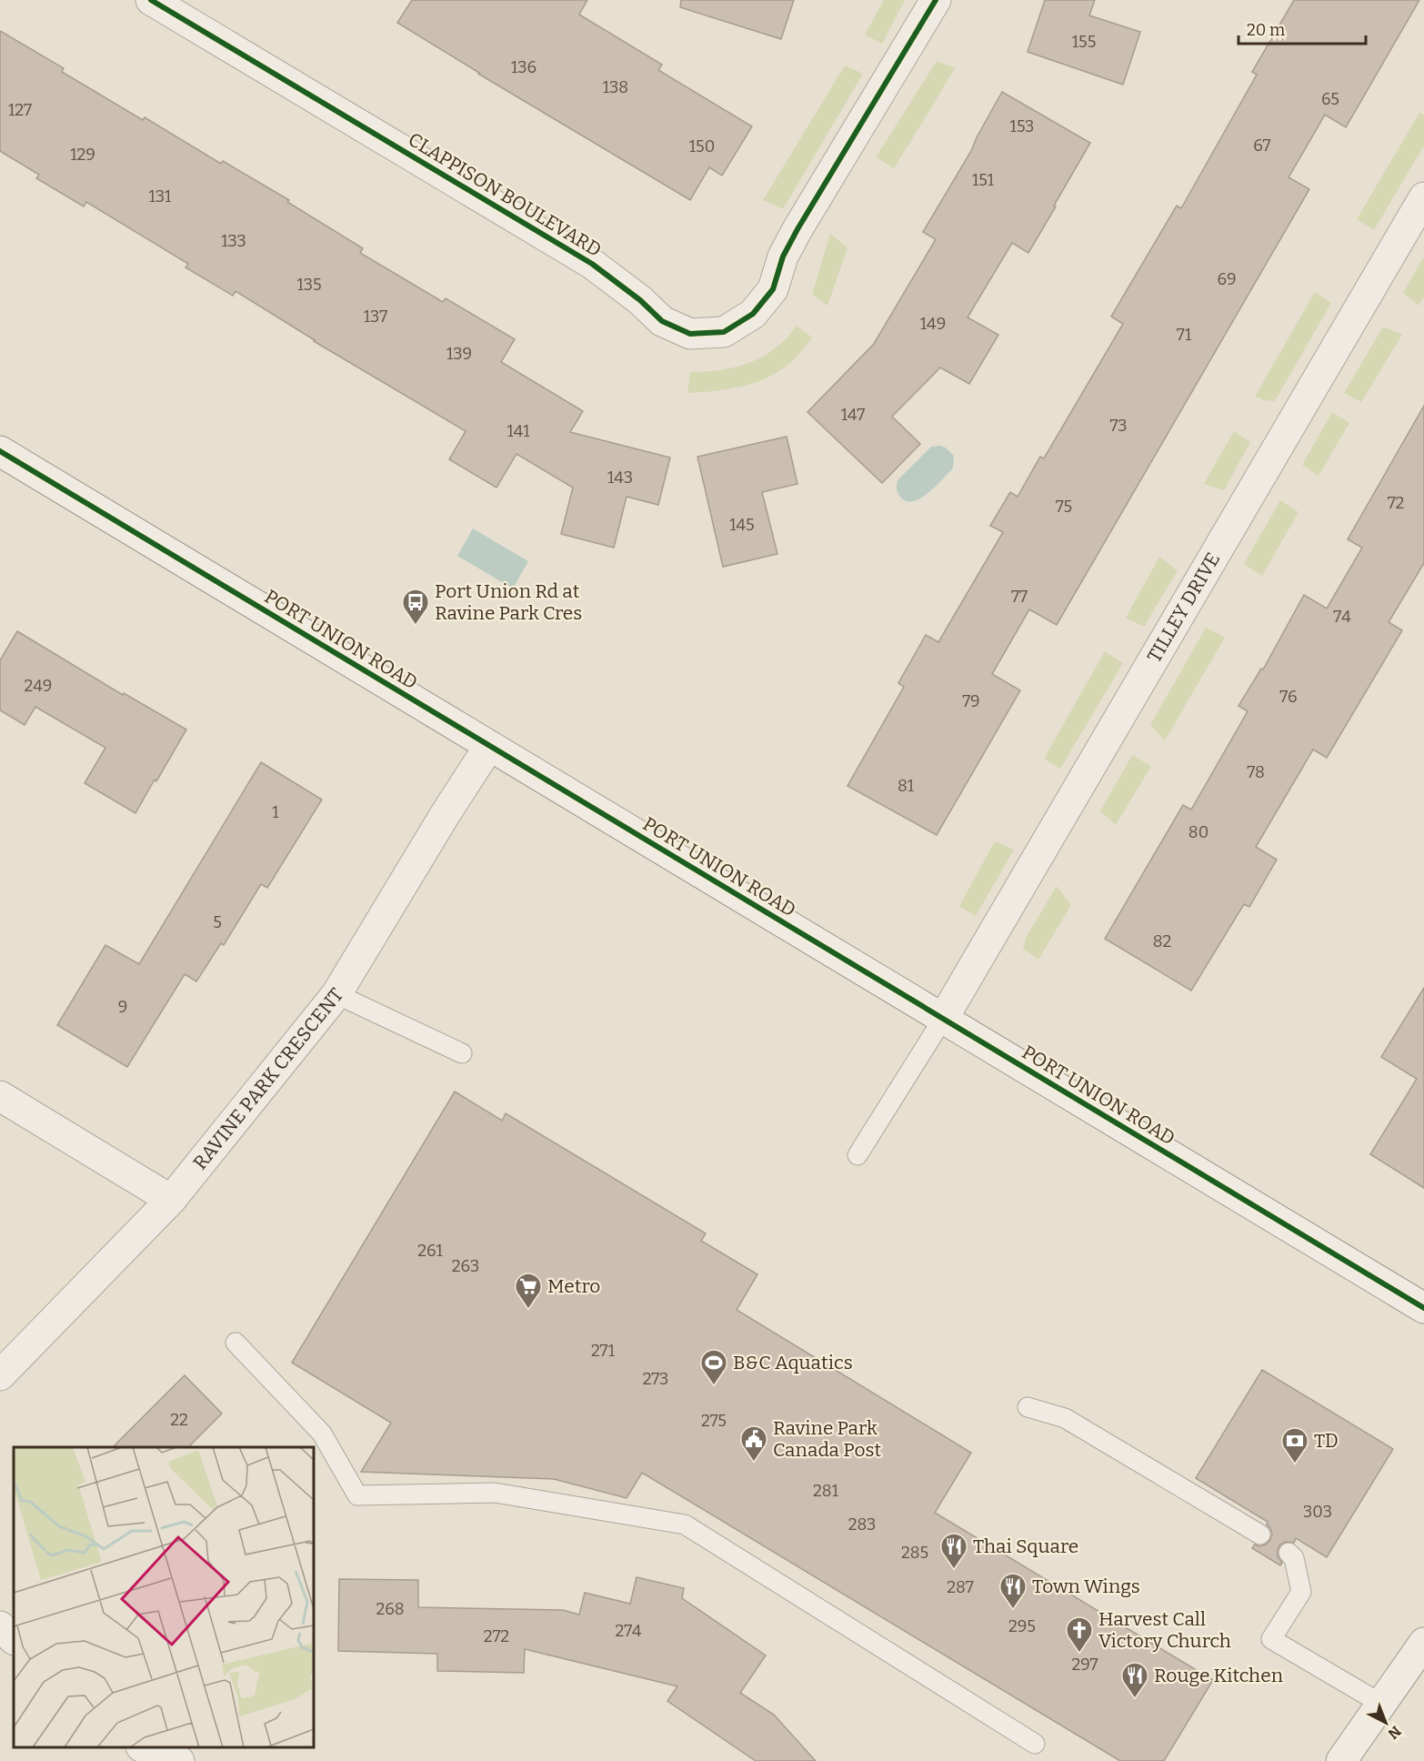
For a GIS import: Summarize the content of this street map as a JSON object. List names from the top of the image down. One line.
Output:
{"streets":{"street":["CLAPPISON BOULEVARD","TILLEY DRIVE","PORT UNION ROAD","RAVINE PARK CRESCENT"]},"crossings":[["TILLEY DRIVE","PORT UNION ROAD"],["PORT UNION ROAD","RAVINE PARK CRESCENT"]],"places":{"bus stop":["Port Union Rd at Ravine Park Cres"],"supermarket":["Metro"],"sports":["B&C Aquatics"],"public building":["Ravine Park Canada Post"],"bank":["TD"],"restaurant":["Thai Square","Town Wings","Rouge Kitchen"],"church":["Harvest Call Victory Church"]},"house_numbers":["155","136","138","65","127","153","67","150","129","151","131","133","69","135","137","149","71","139","147","73","141","143","72","75","145","77","74","249","76","79","78","81","1","80","5","82","9","261","263","271","273","22","275","281","303","283","285","287","268","295","274","272","297"],"scale_bar":"20 m","north":"bottom right"}
